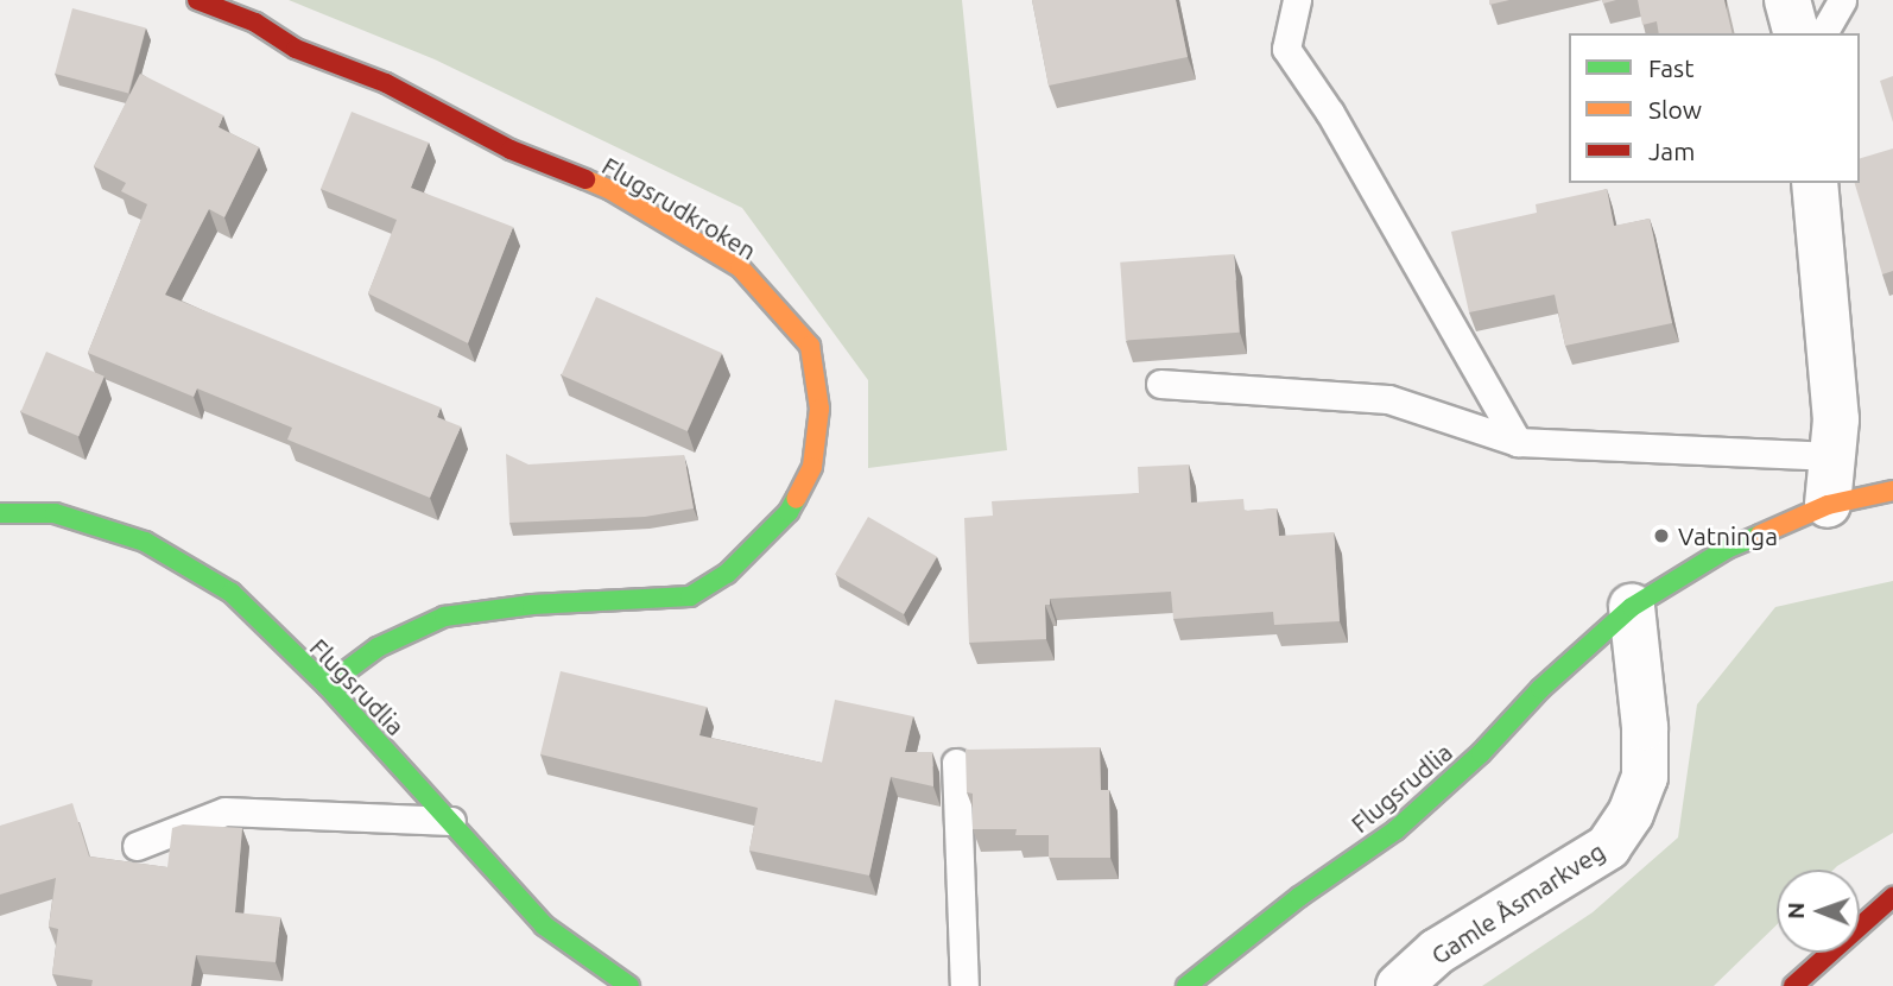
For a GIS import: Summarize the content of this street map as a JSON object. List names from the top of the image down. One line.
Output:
{"streets":{"street":["Flugsrudkroken","Flugsrudlia","Gamle Åsmarkveg"]},"crossings":[["Flugsrudkroken","Flugsrudlia"],["Flugsrudlia","Gamle Åsmarkveg"]],"places":["Vatninga"],"legend":["Fast","Slow","Jam"],"north":"left"}
